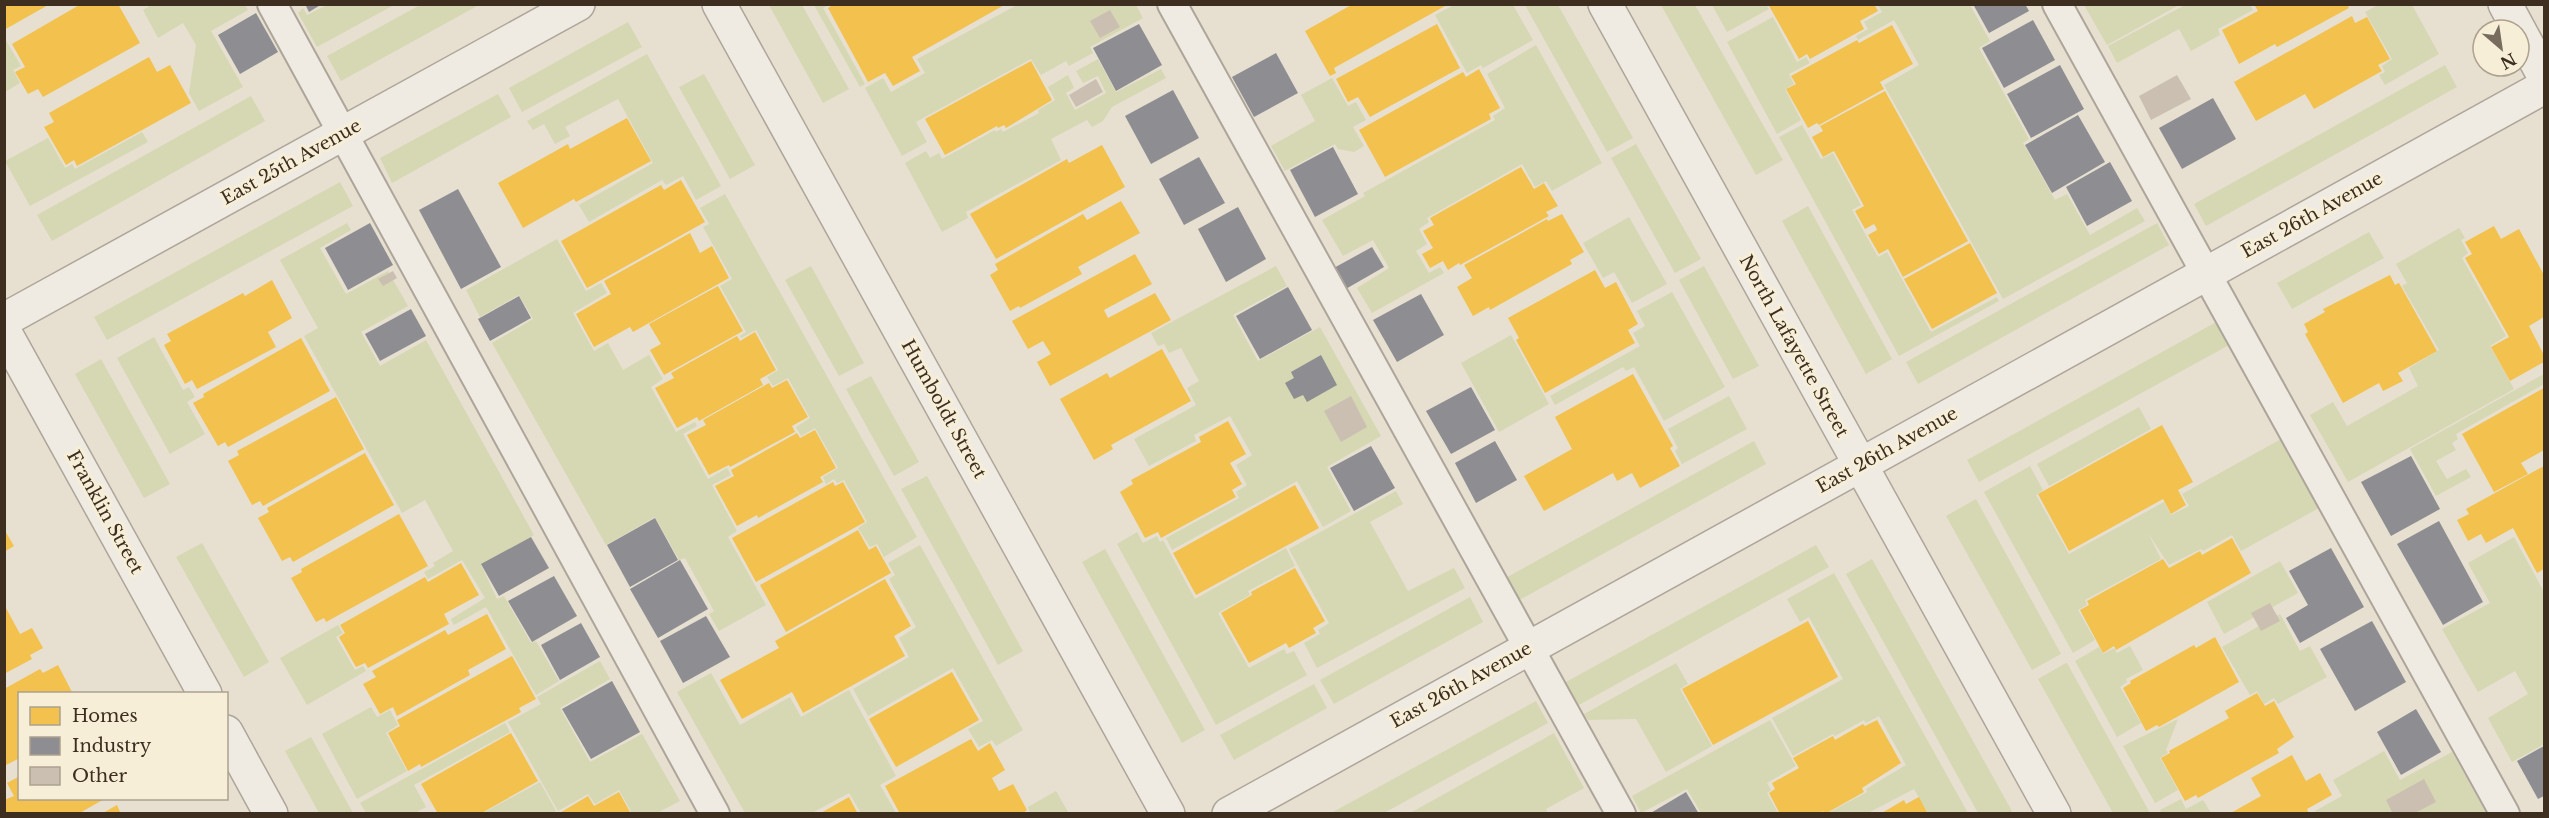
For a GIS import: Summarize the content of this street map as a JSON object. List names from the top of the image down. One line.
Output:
{"streets":{"street":["East 25th Avenue","East 26th Avenue","North Lafayette Street","Humboldt Street","Franklin Street"]},"crossings":[["East 26th Avenue","North Lafayette Street"]],"legend":["Homes","Industry","Other"],"north":"bottom right"}
